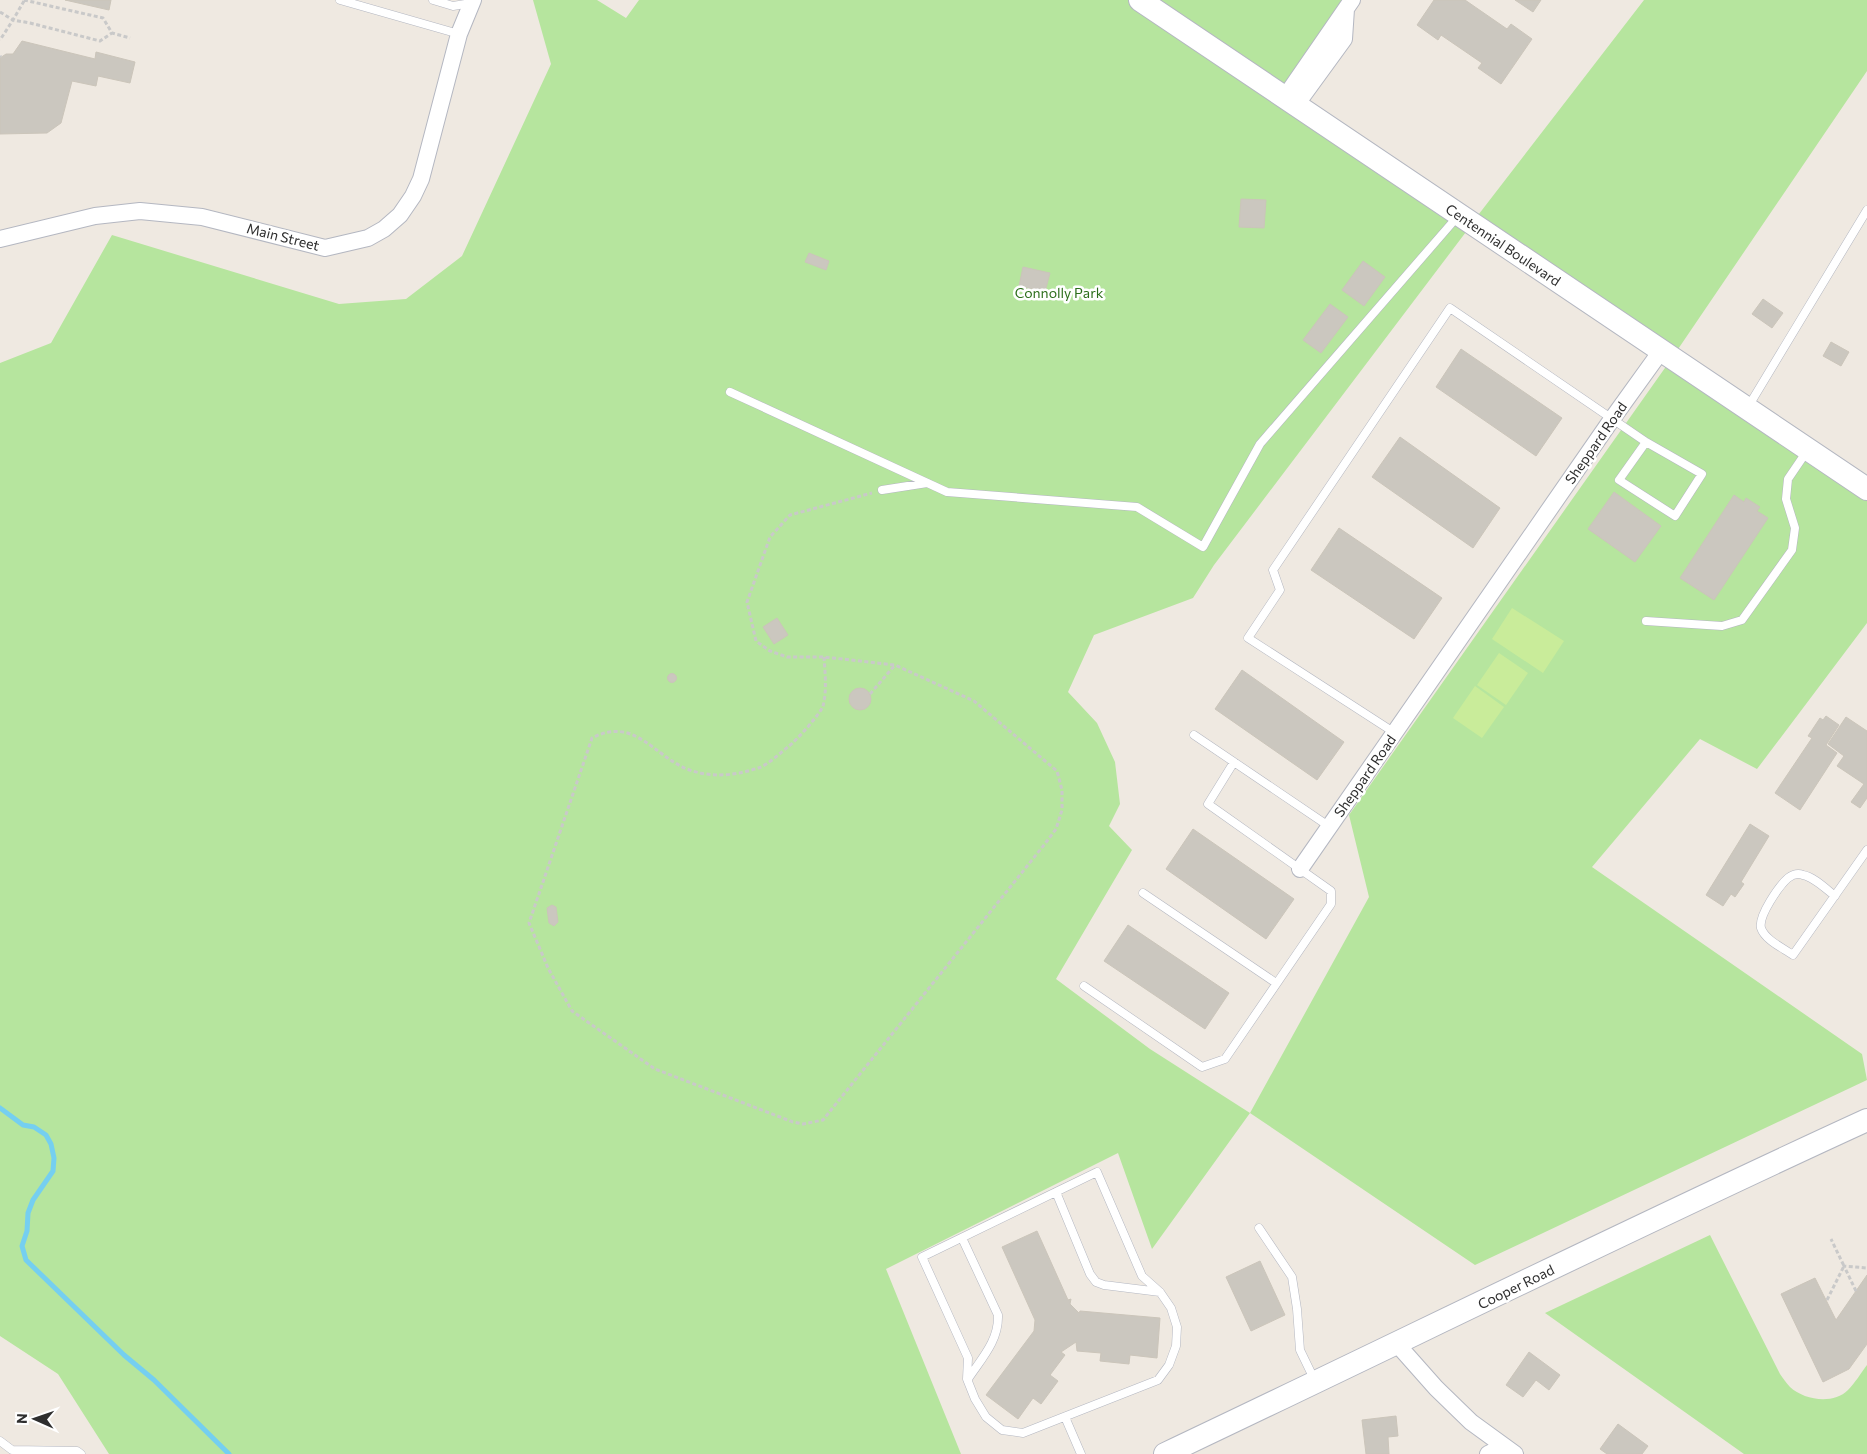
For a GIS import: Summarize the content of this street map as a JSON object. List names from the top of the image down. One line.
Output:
{"streets":{"main road":["Centennial Boulevard","Cooper Road"],"street":["Main Street","Sheppard Road"]},"crossings":[["Centennial Boulevard","Sheppard Road"]],"parks":["Connolly Park"],"north":"left"}
